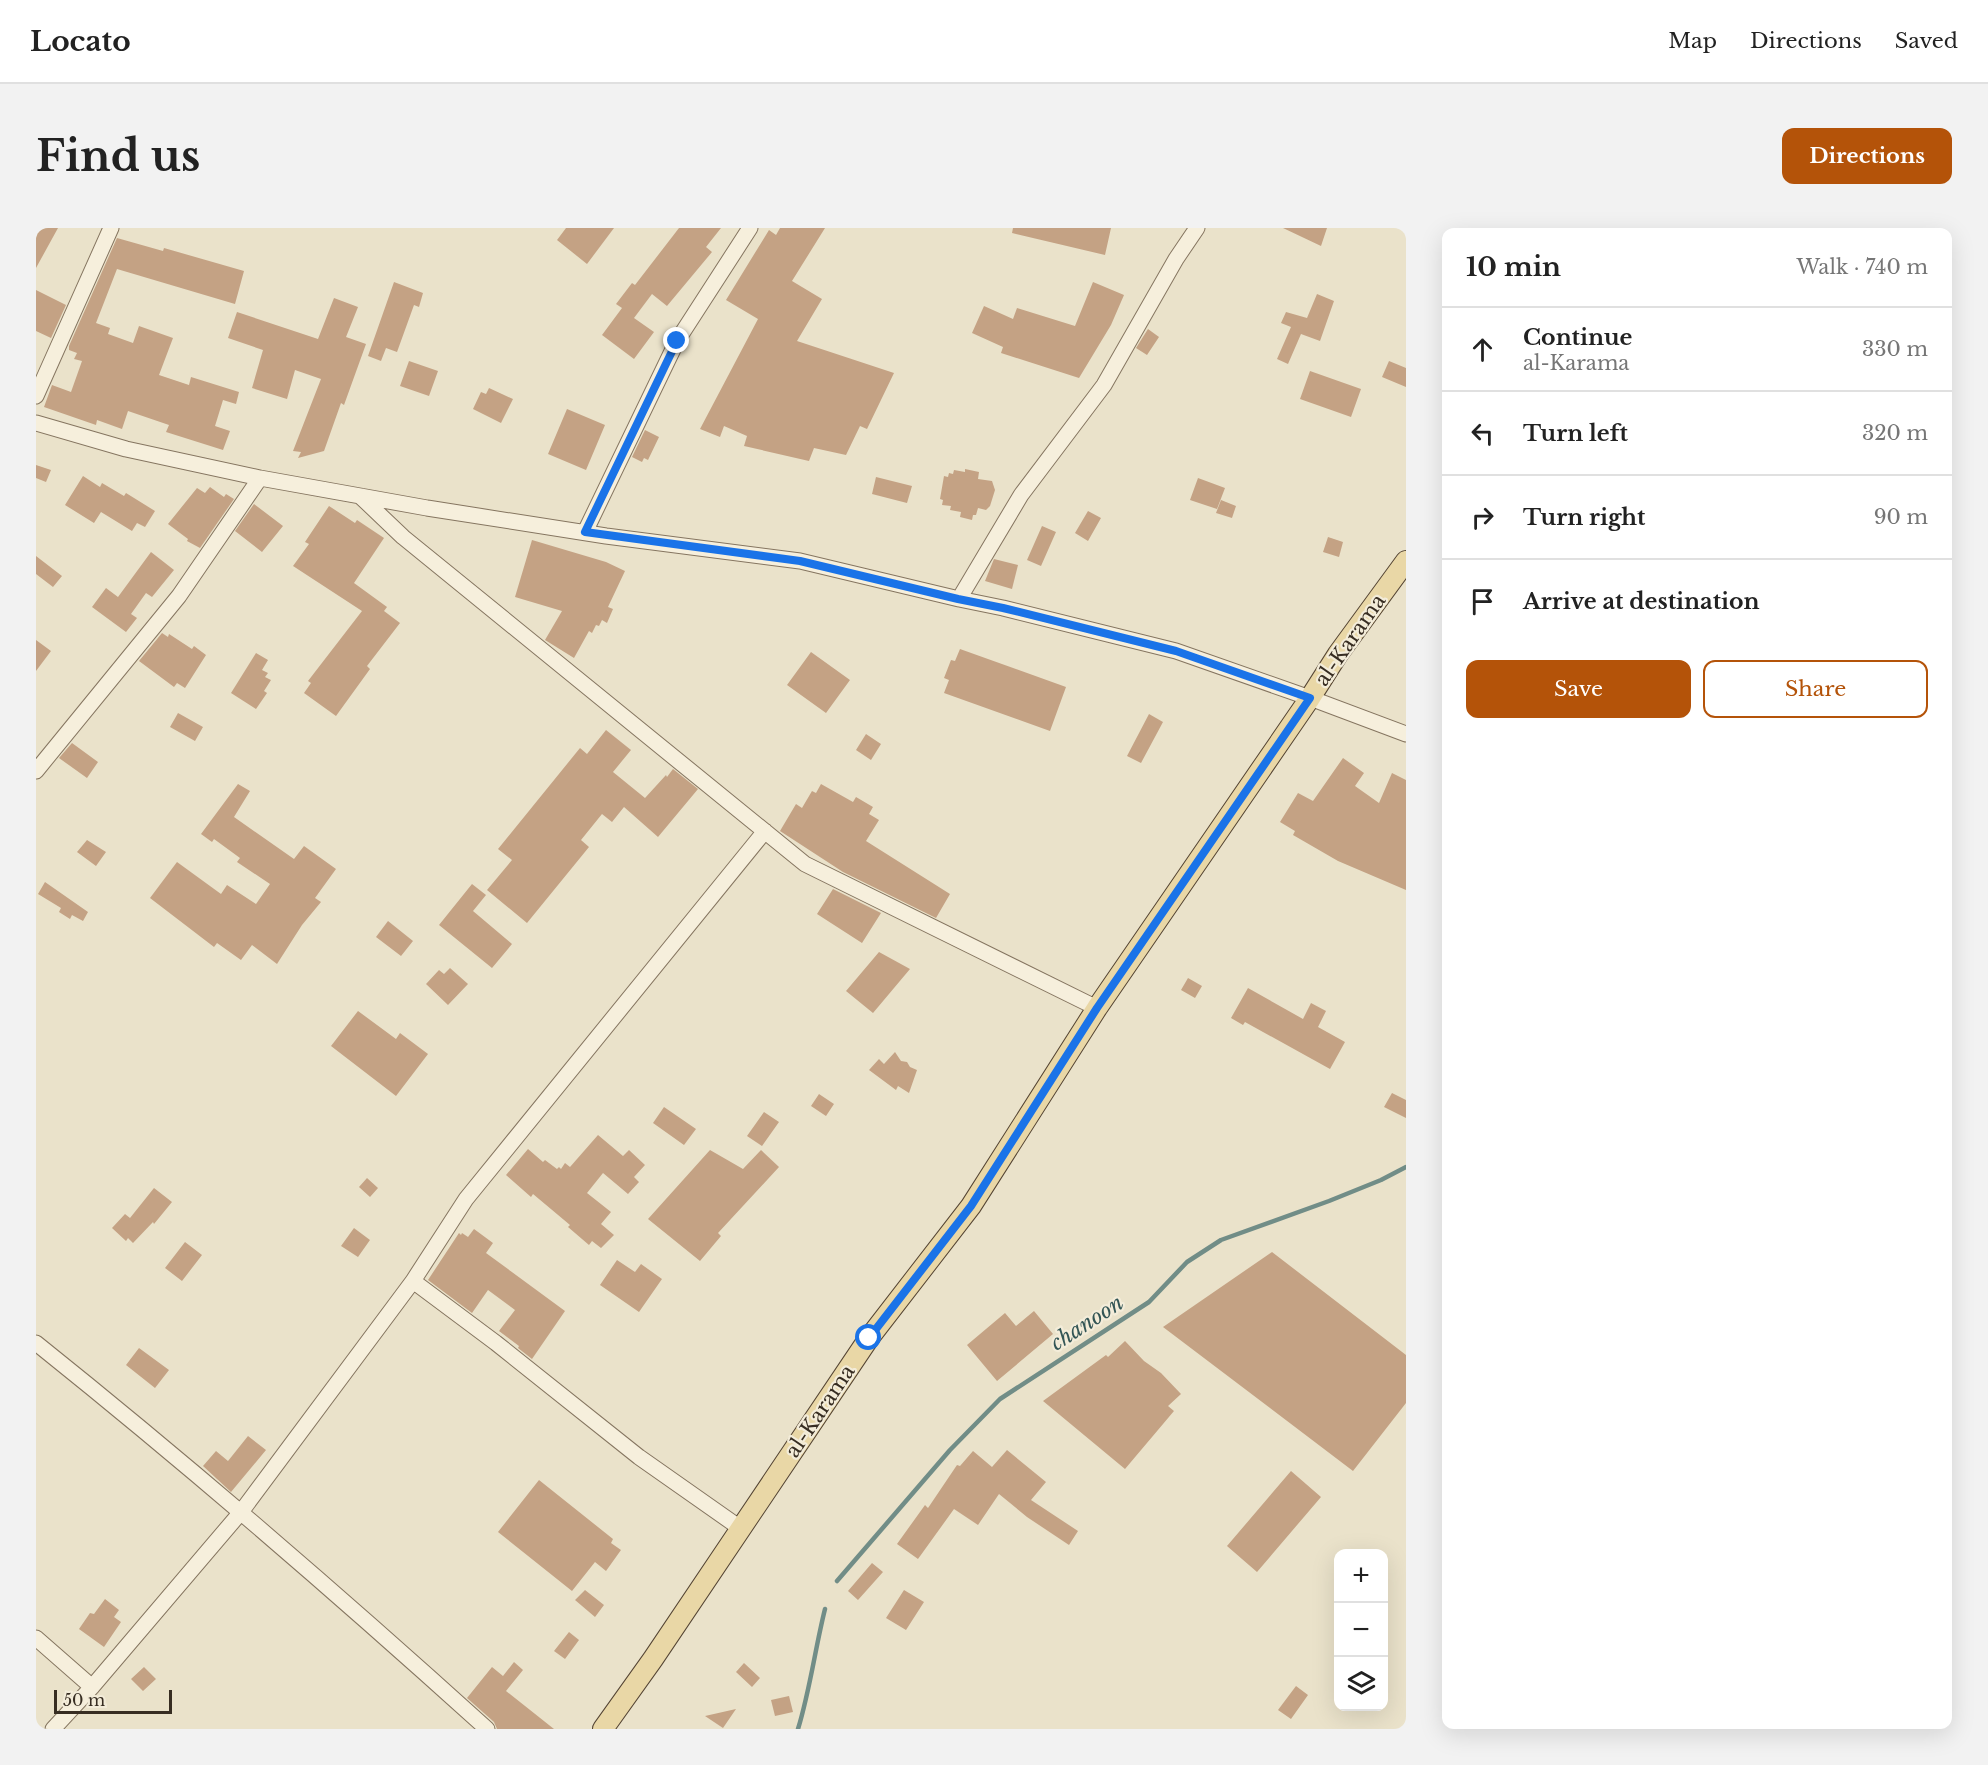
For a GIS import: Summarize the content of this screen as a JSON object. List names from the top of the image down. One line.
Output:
{"streets":{"main road":["al-Karama"]},"water":["chanoon"],"scale_bar":"50 m","page":{"header":"Locato","nav":["Map","Directions","Saved"],"buttons":["Directions",["Save","Share"]],"title":"Find us","heading":["10 min","Walk · 740 m"],"list":[["Continue","al-Karama","330 m"],["Turn left","320 m"],["Turn right","90 m"],"Arrive at destination"],"map_buttons":["+","−"],"scale":"50 m"}}
